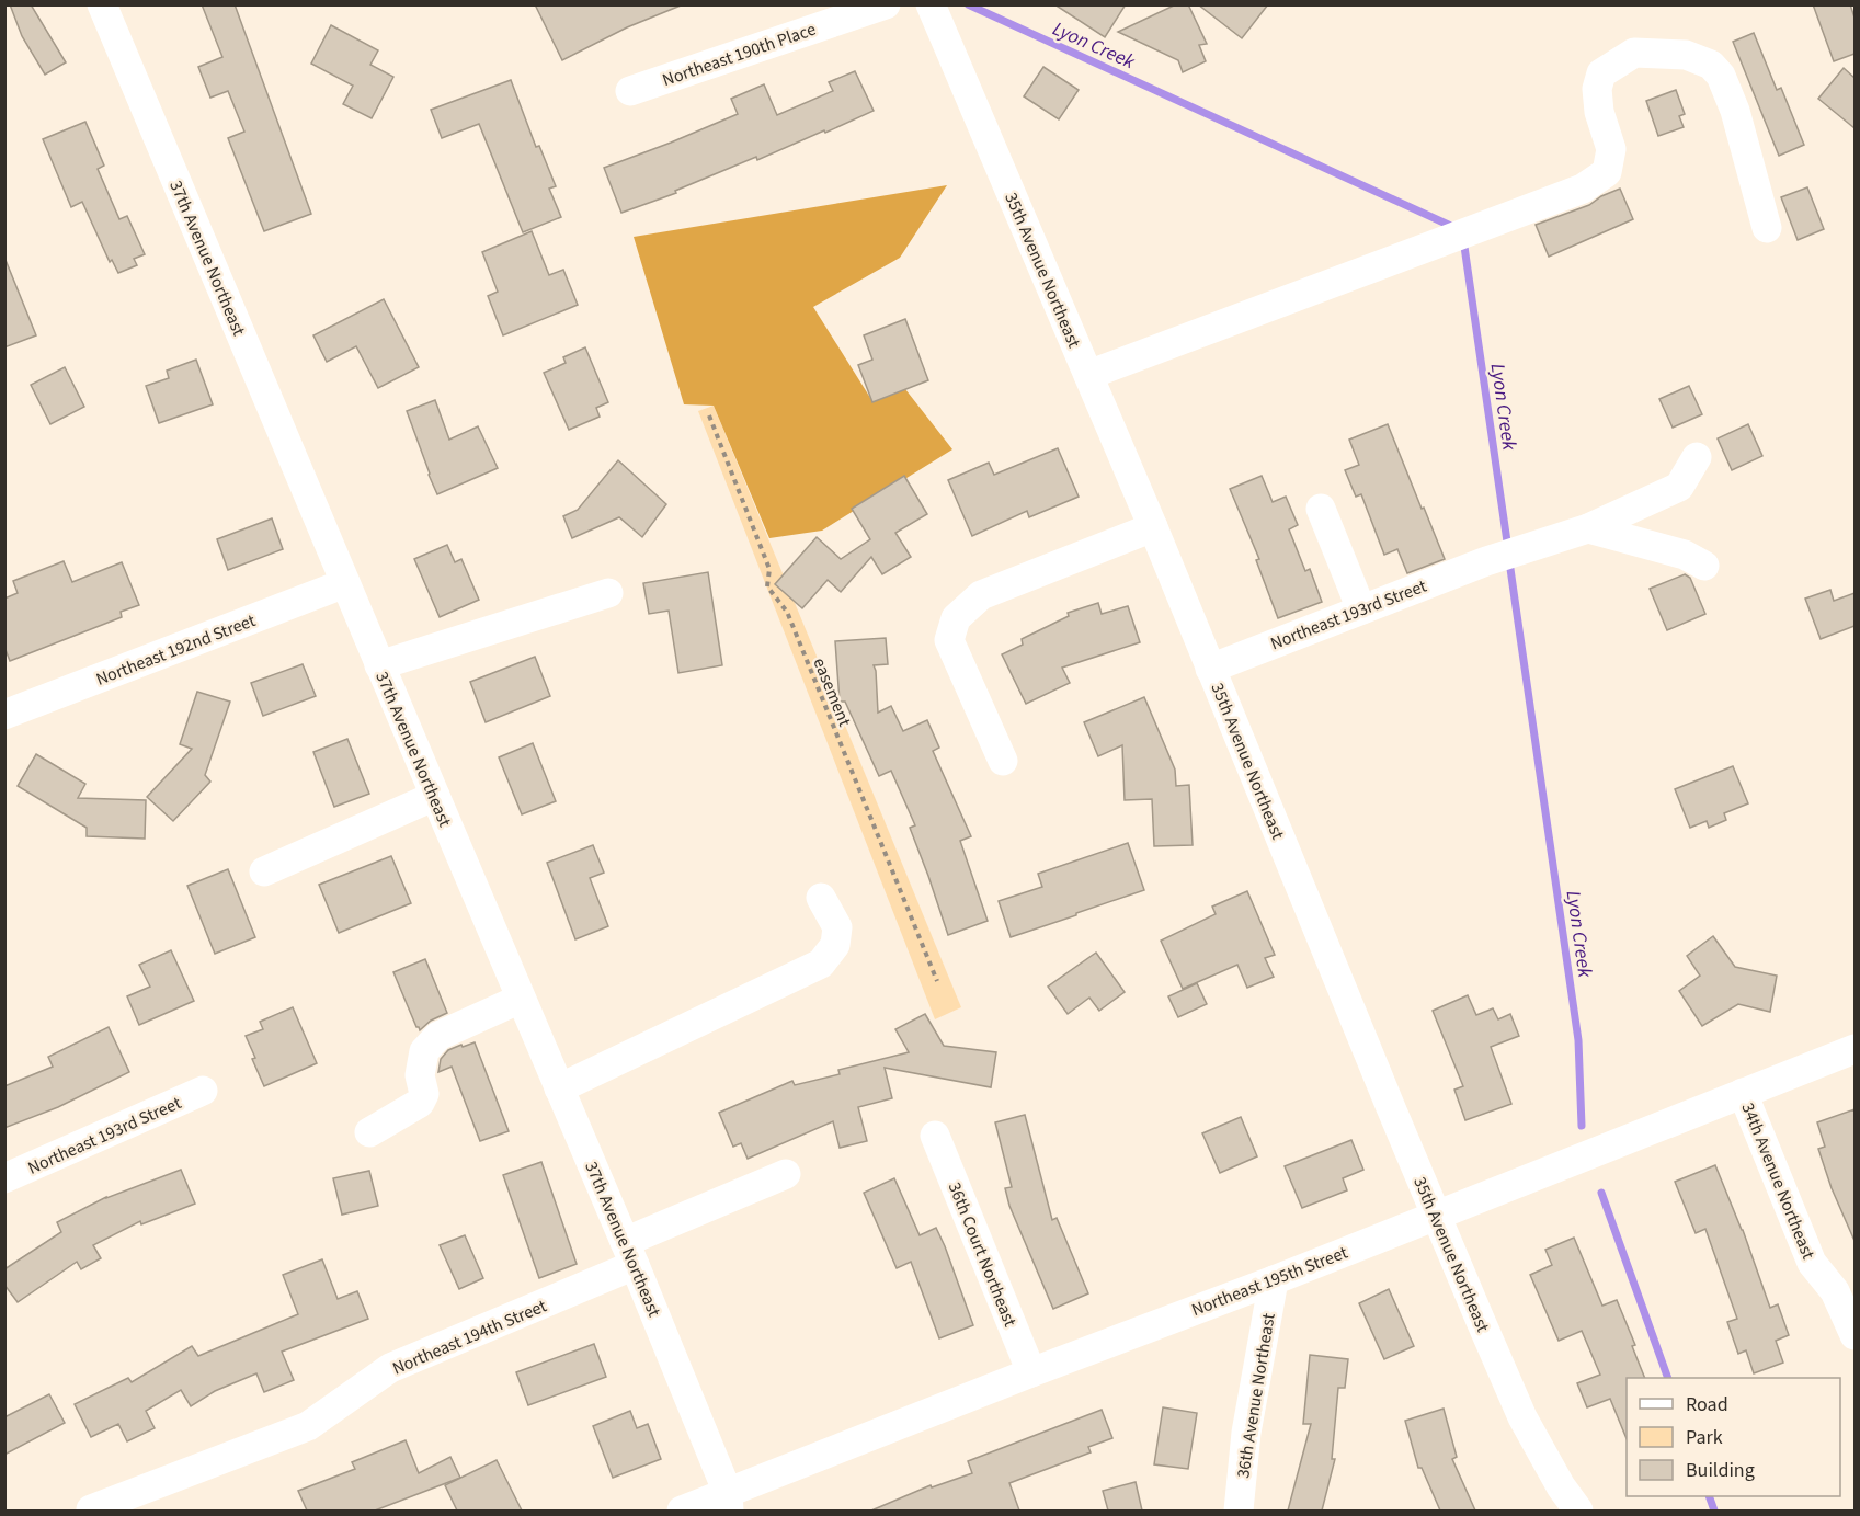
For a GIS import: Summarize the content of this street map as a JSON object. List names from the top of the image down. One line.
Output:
{"streets":{"street":["Northeast 190th Place","37th Avenue Northeast","35th Avenue Northeast","Northeast 193rd Street","Northeast 192nd Street","34th Avenue Northeast","36th Court Northeast","Northeast 195th Street","Northeast 194th Street","36th Avenue Northeast"],"path":["easement"]},"crossings":[["37th Avenue Northeast","Northeast 192nd Street"],["37th Avenue Northeast","Northeast 195th Street"],["37th Avenue Northeast","Northeast 194th Street"],["35th Avenue Northeast","Northeast 193rd Street"],["35th Avenue Northeast","Northeast 195th Street"],["34th Avenue Northeast","Northeast 195th Street"],["36th Court Northeast","Northeast 195th Street"],["Northeast 195th Street","36th Avenue Northeast"]],"water":["Lyon Creek"],"legend":["Road","Park","Building"]}
